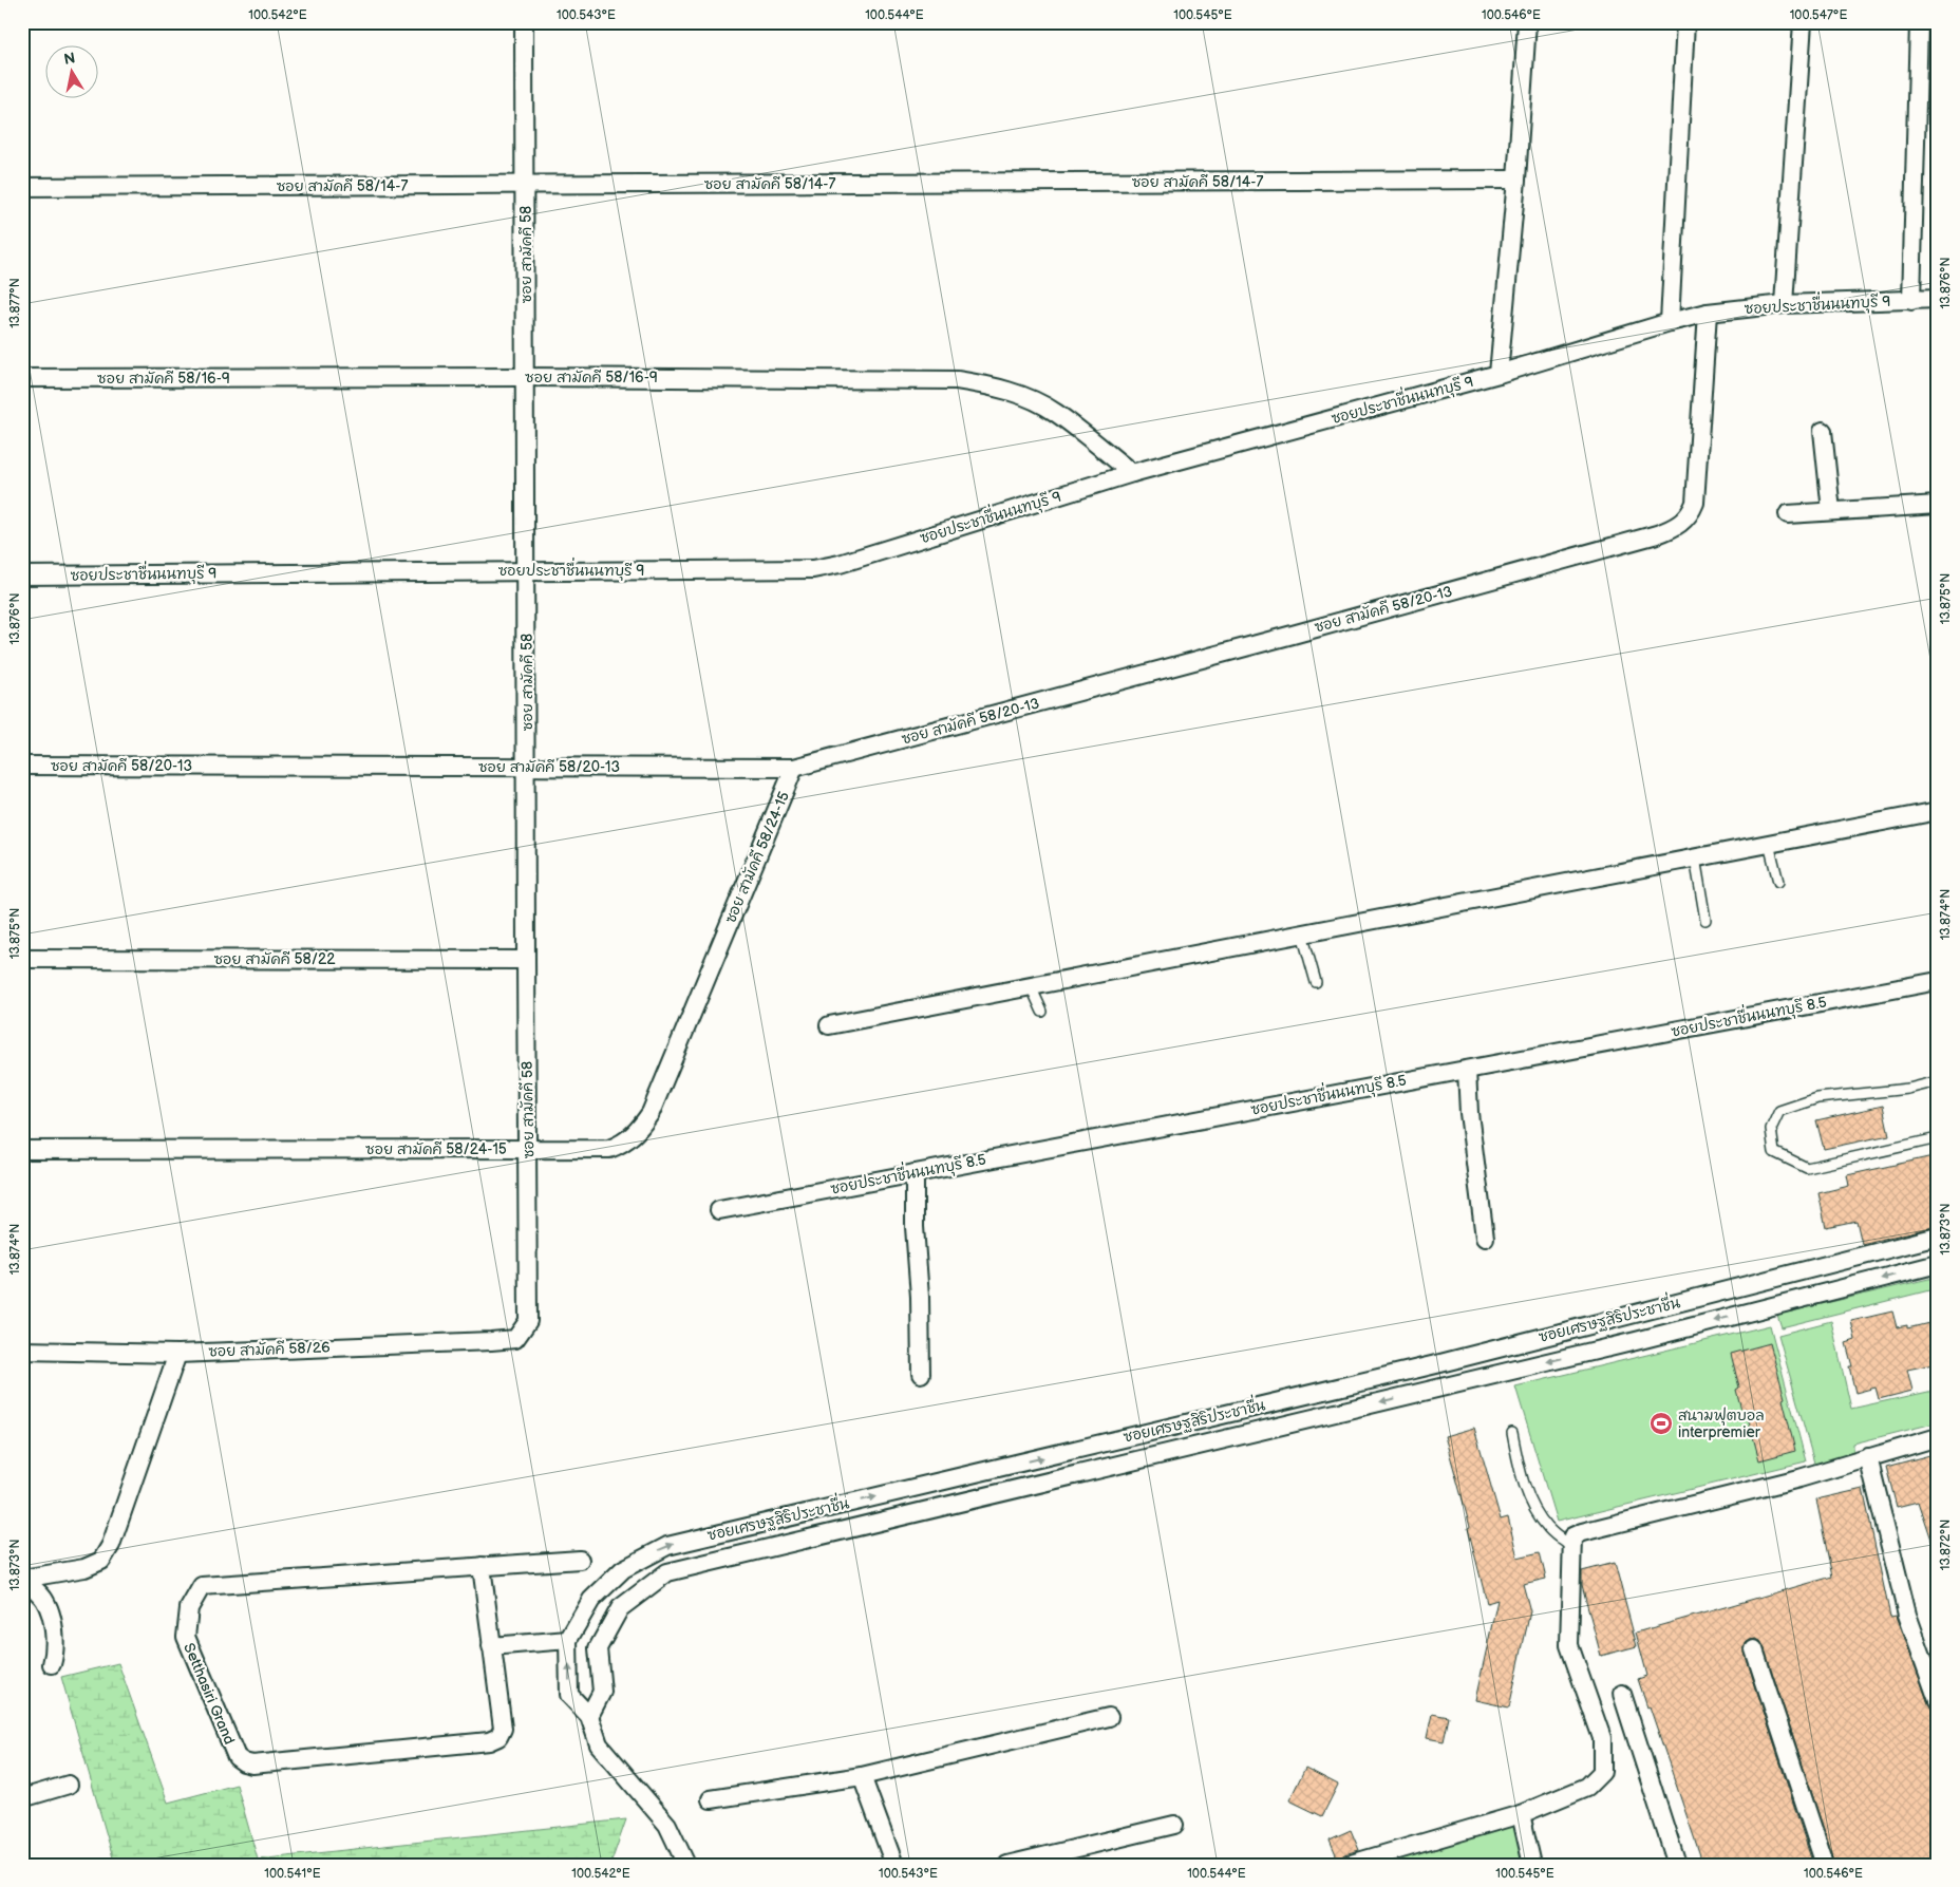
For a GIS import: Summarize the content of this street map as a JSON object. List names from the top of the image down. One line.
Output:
{"streets":{"street":["ซอย สามัคคี 58/14-7","ซอย สามัคคี 58","ซอยประชาชื่นนนทบุรี 9","ซอย สามัคคี 58/16-9","ซอย สามัคคี 58/20-13","ซอย สามัคคี 58/24-15","ซอย สามัคคี 58/22","ซอยประชาชื่นนนทบุรี 8.5","ซอยเศรษฐสิริประชาชื่น","ซอย สามัคคี 58/26","Setthasiri Grand"]},"crossings":[["ซอย สามัคคี 58/14-7","ซอย สามัคคี 58"],["ซอย สามัคคี 58","ซอยประชาชื่นนนทบุรี 9"],["ซอย สามัคคี 58","ซอย สามัคคี 58/16-9"],["ซอย สามัคคี 58","ซอย สามัคคี 58/20-13"],["ซอย สามัคคี 58","ซอย สามัคคี 58/24-15"],["ซอย สามัคคี 58","ซอย สามัคคี 58/22"],["ซอย สามัคคี 58","ซอย สามัคคี 58/26"],["ซอยประชาชื่นนนทบุรี 9","ซอย สามัคคี 58/16-9"],["ซอยประชาชื่นนนทบุรี 9","ซอย สามัคคี 58/20-13"],["ซอย สามัคคี 58/20-13","ซอย สามัคคี 58/24-15"]],"places":{"sports":["สนามฟุตบอล interpremier"]},"north":"top","coordinates":["100.542°E","100.543°E","100.544°E","100.545°E","100.546°E","100.547°E","13.876°N","13.877°N","13.875°N","13.874°N","13.873°N","13.872°N","100.541°E"]}
